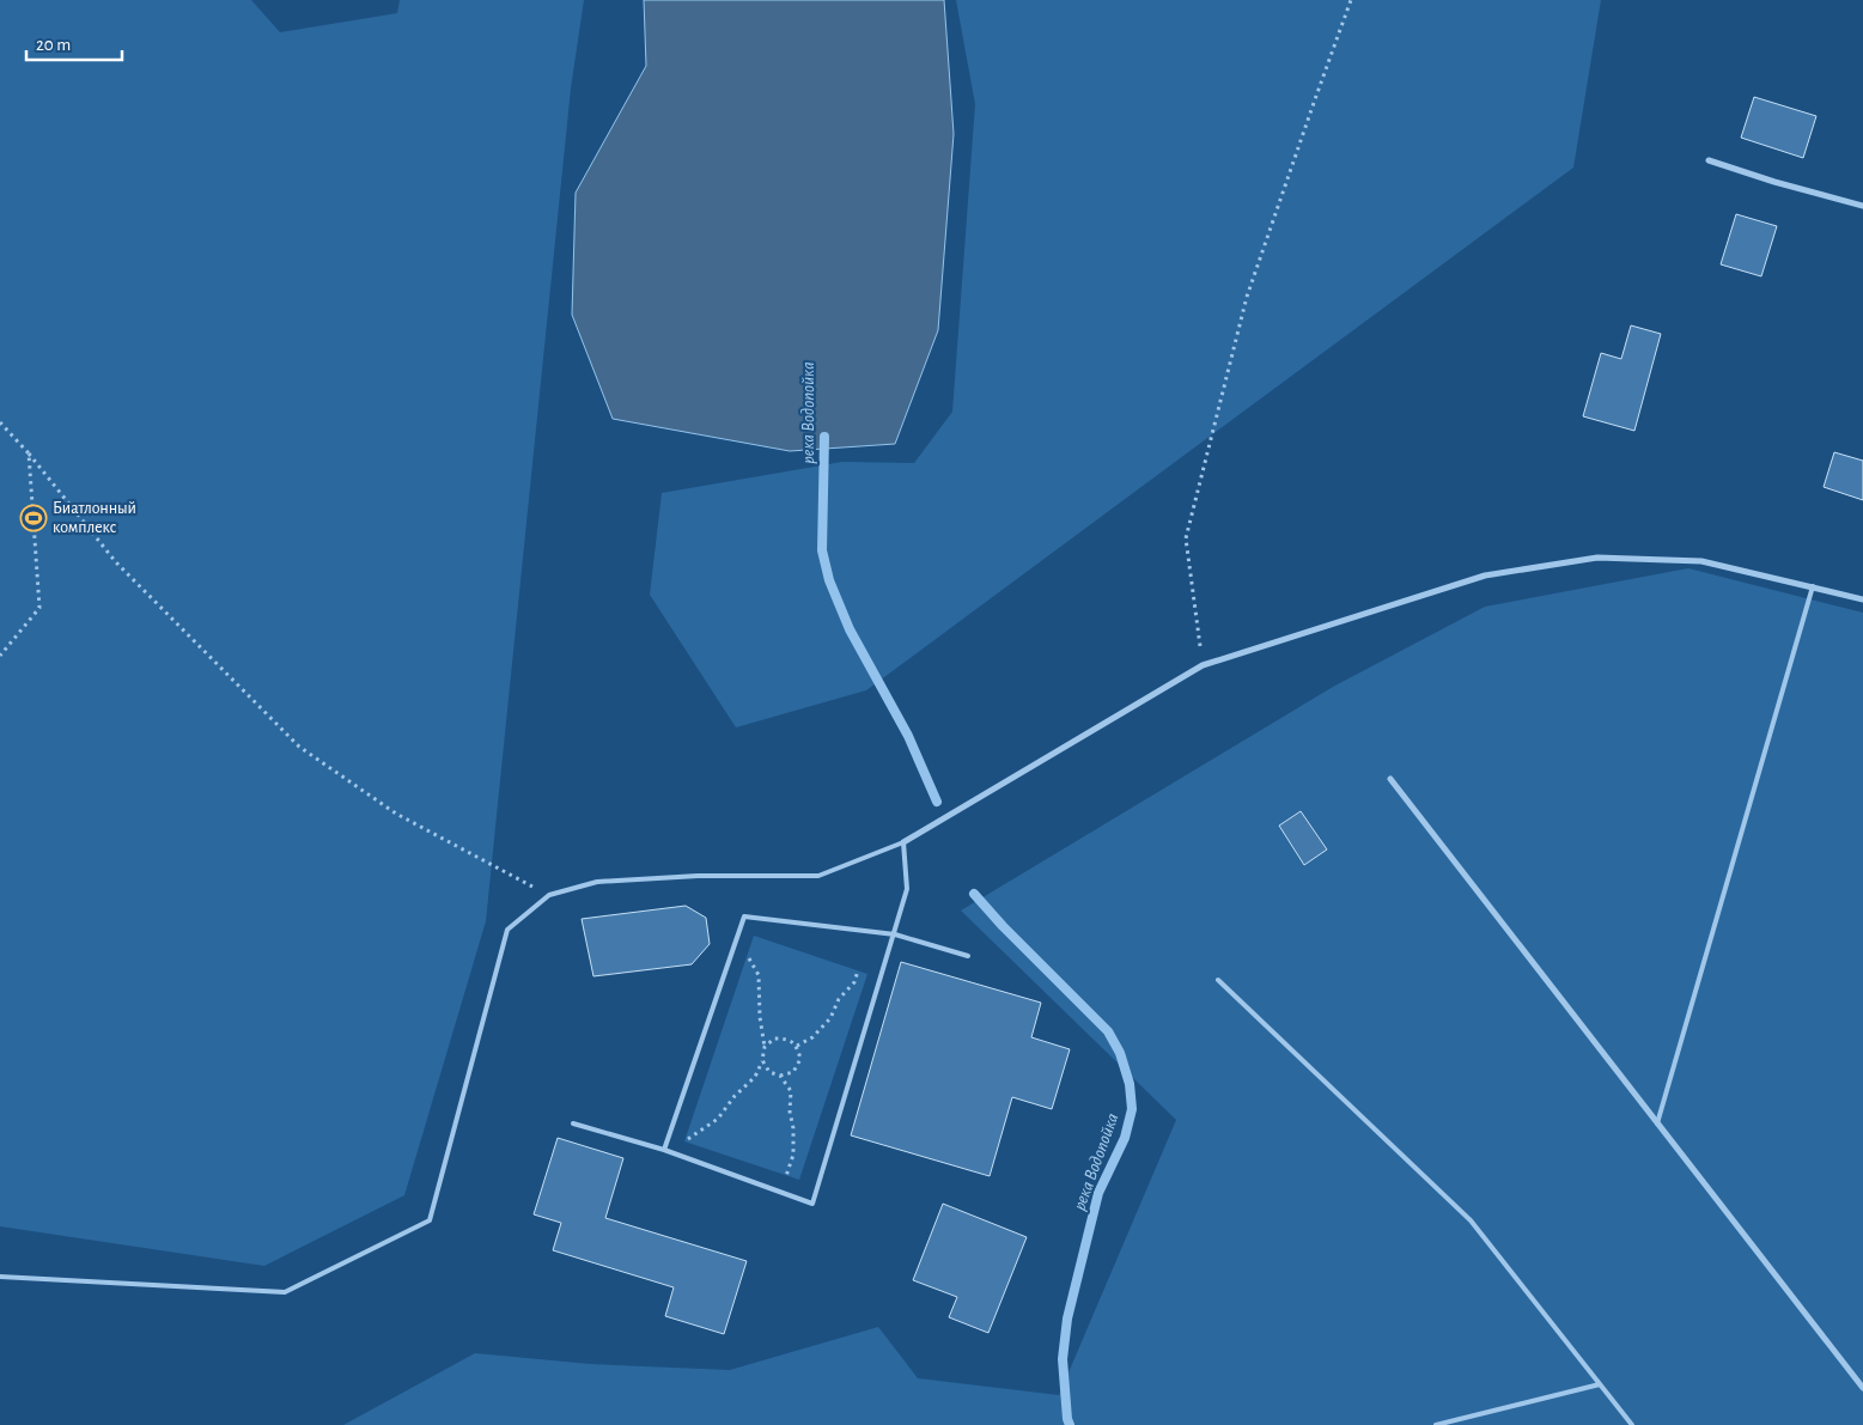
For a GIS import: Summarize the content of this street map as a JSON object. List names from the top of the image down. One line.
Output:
{"water":["река Водопойка"],"places":{"sports":["Биатлонный комплекс"]},"scale_bar":"20 m"}
